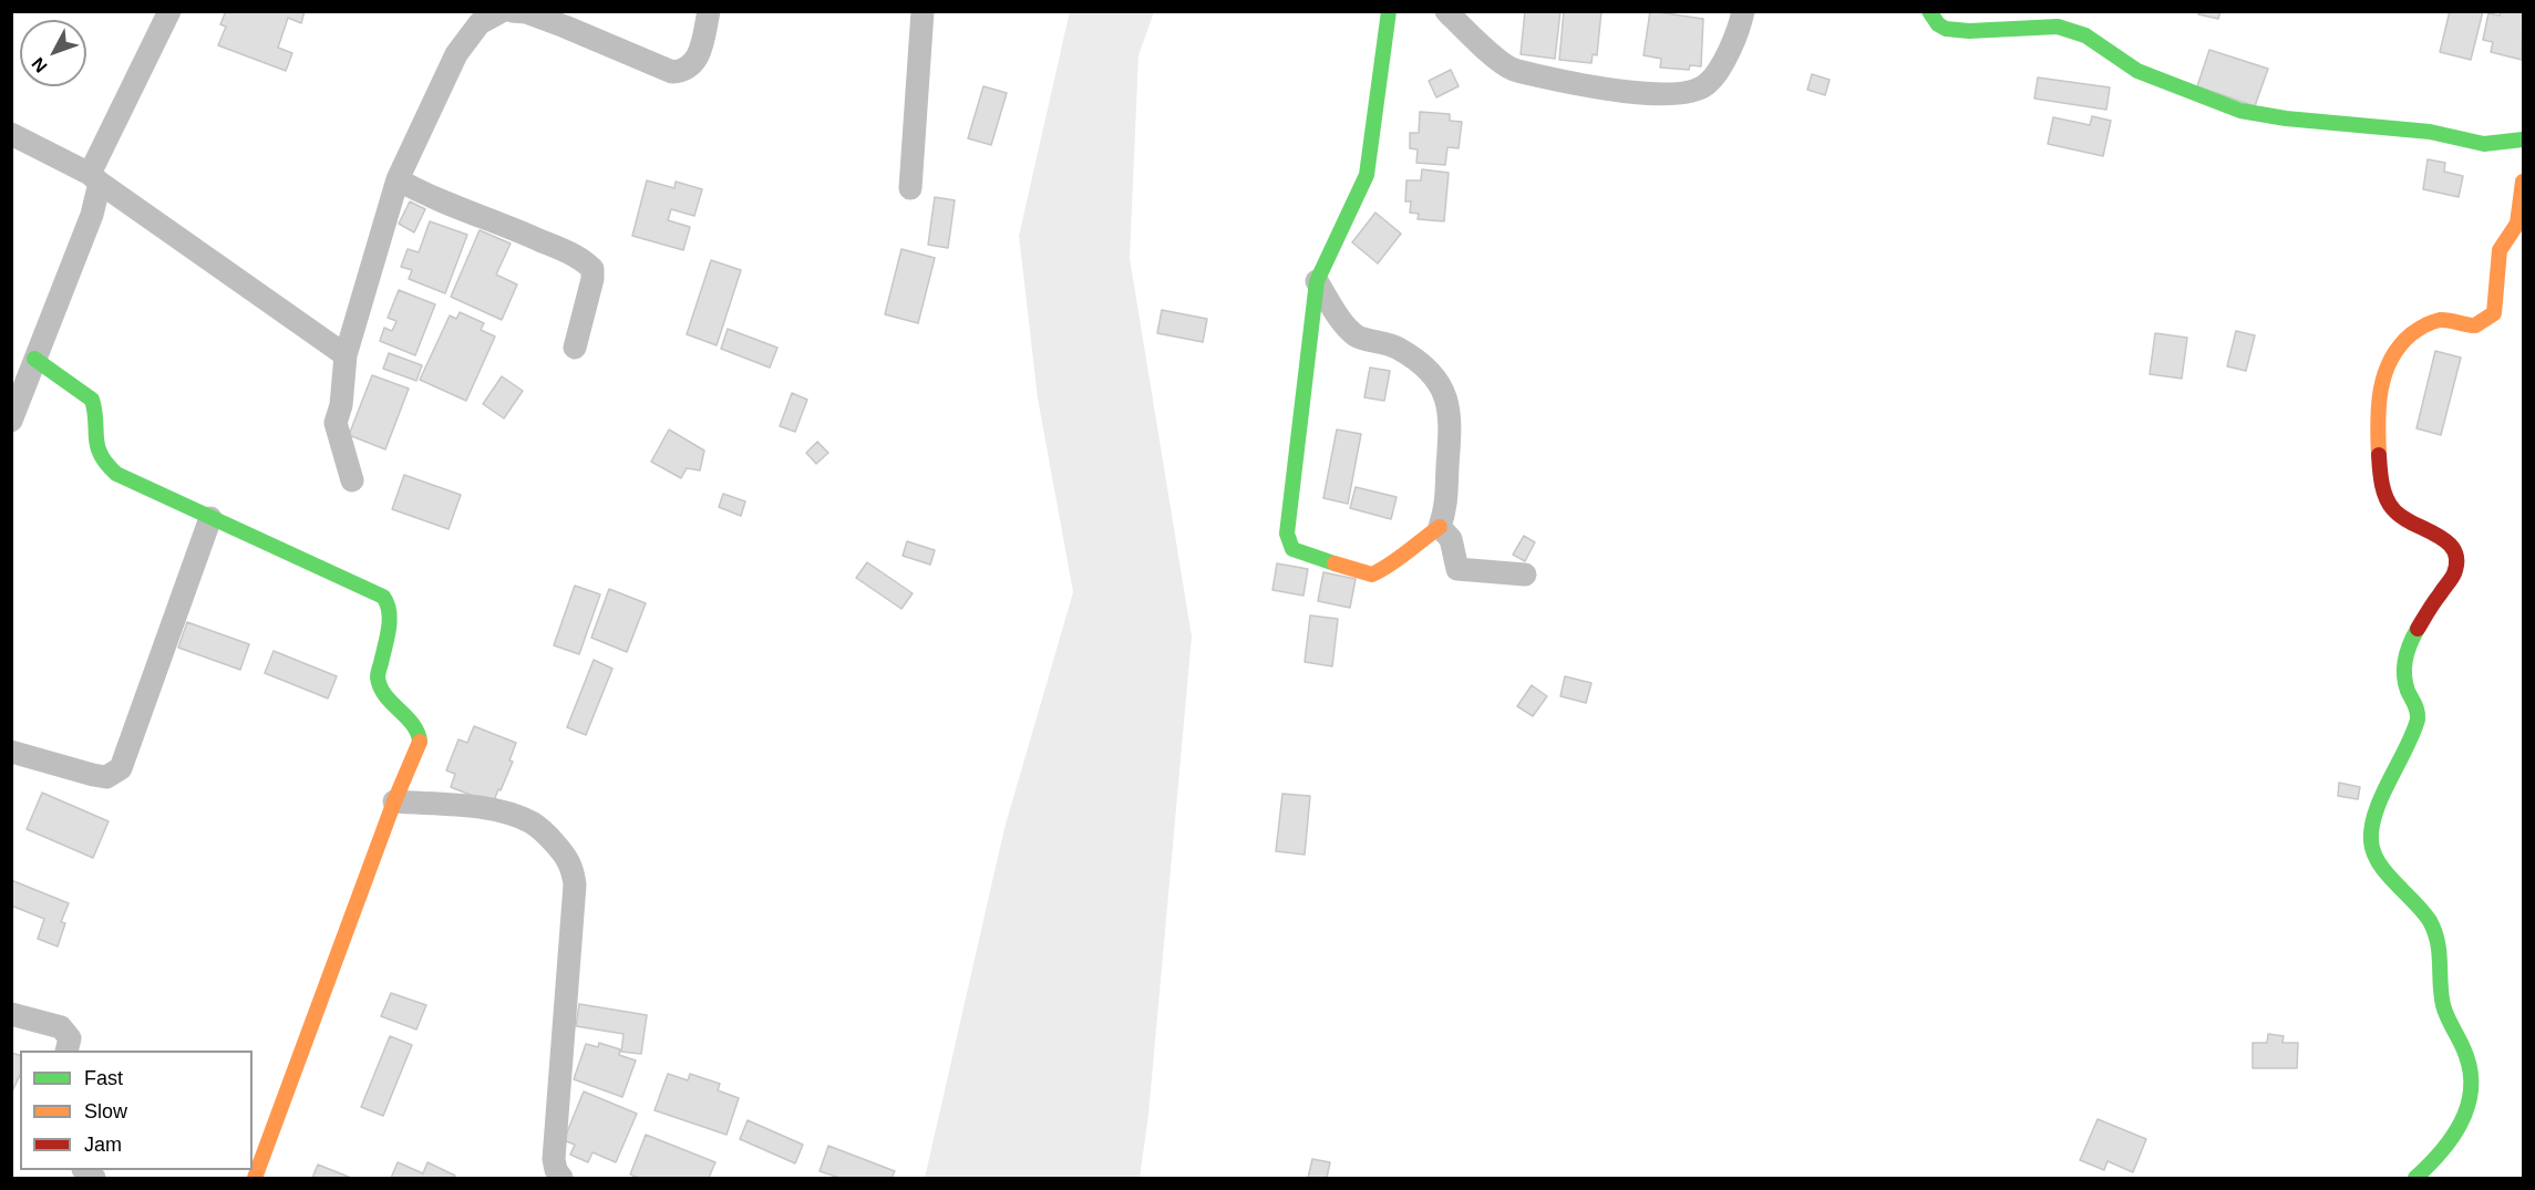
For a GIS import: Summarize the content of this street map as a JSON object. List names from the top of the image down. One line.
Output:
{"legend":["Fast","Slow","Jam"],"north":"bottom left"}
